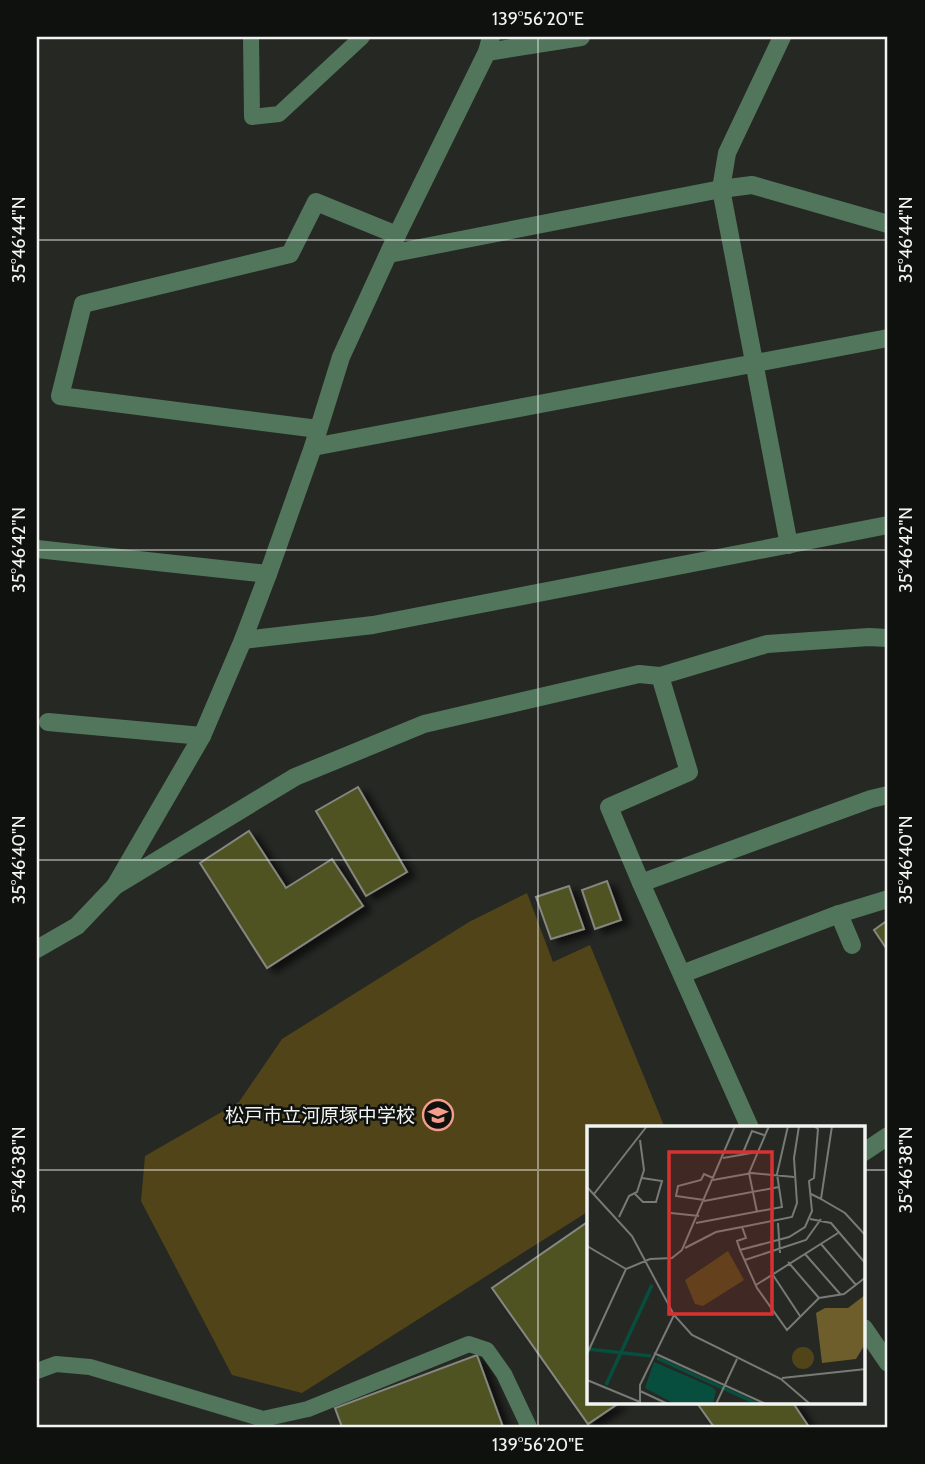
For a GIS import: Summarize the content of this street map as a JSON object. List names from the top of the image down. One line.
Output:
{"places":{"school or university":["松戸市立河原塚中学校"]},"coordinates":["139°56'20\"E","35°46'44\"N","35°46'42\"N","35°46'40\"N","35°46'38\"N"]}
